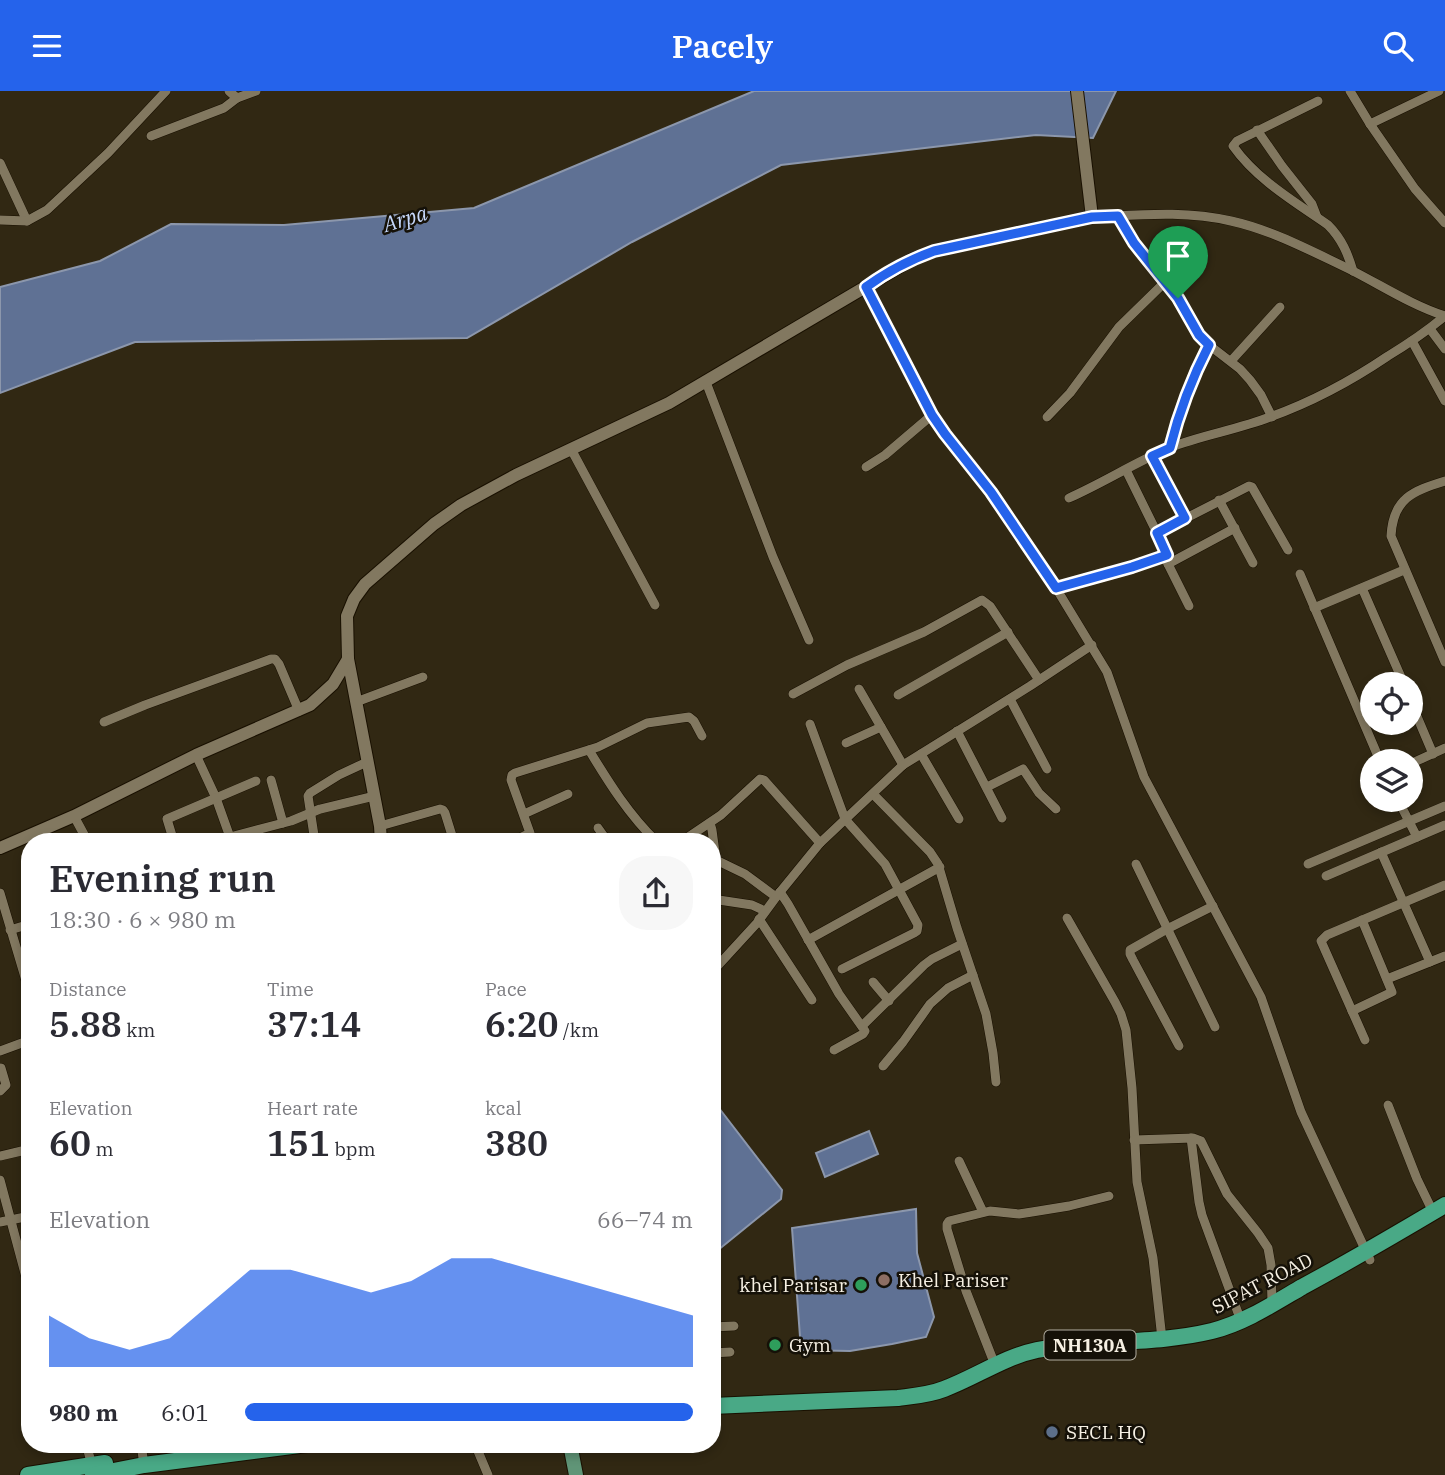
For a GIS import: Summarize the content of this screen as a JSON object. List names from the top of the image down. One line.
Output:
{"streets":{"highway":["SIPAT ROAD","NH130A"]},"water":["Arpa"],"places":["Khel Pariser","khel Parisar","Gym","SECL HQ"],"page":{"header":"Pacely","heading":["Evening run","18:30 · 6 × 980 m"],"stats":[["Distance","5.88 km"],["Time","37:14"],["Pace","6:20 /km"],["Elevation","60 m"],["Heart rate","151 bpm"],["kcal","380"]],"chart":["Elevation","66–74 m"],"list":[{"name":"980 m","note":"6:01"}]}}
